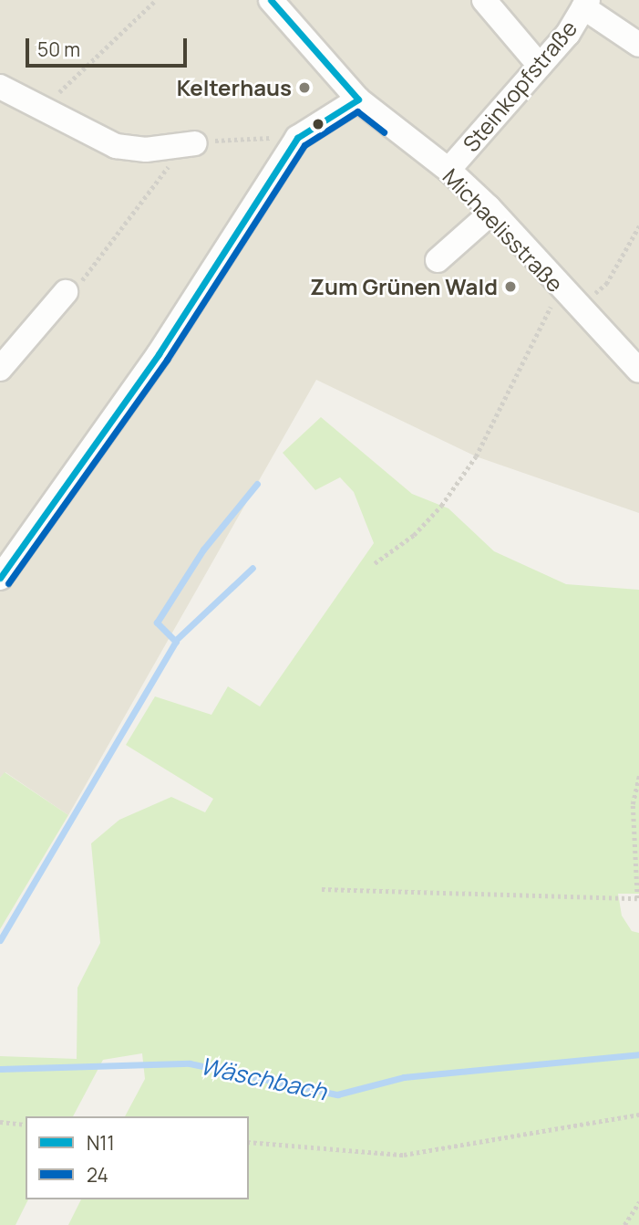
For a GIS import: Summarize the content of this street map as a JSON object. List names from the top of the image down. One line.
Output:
{"streets":{"street":["Steinkopfstraße","Michaelisstraße"]},"crossings":[["Steinkopfstraße","Michaelisstraße"]],"water":["Wäschbach"],"places":["Kelterhaus","Zum Grünen Wald"],"lines":["transit line N11","transit line 24"],"legend":["N11","24"],"scale_bar":"50 m"}
